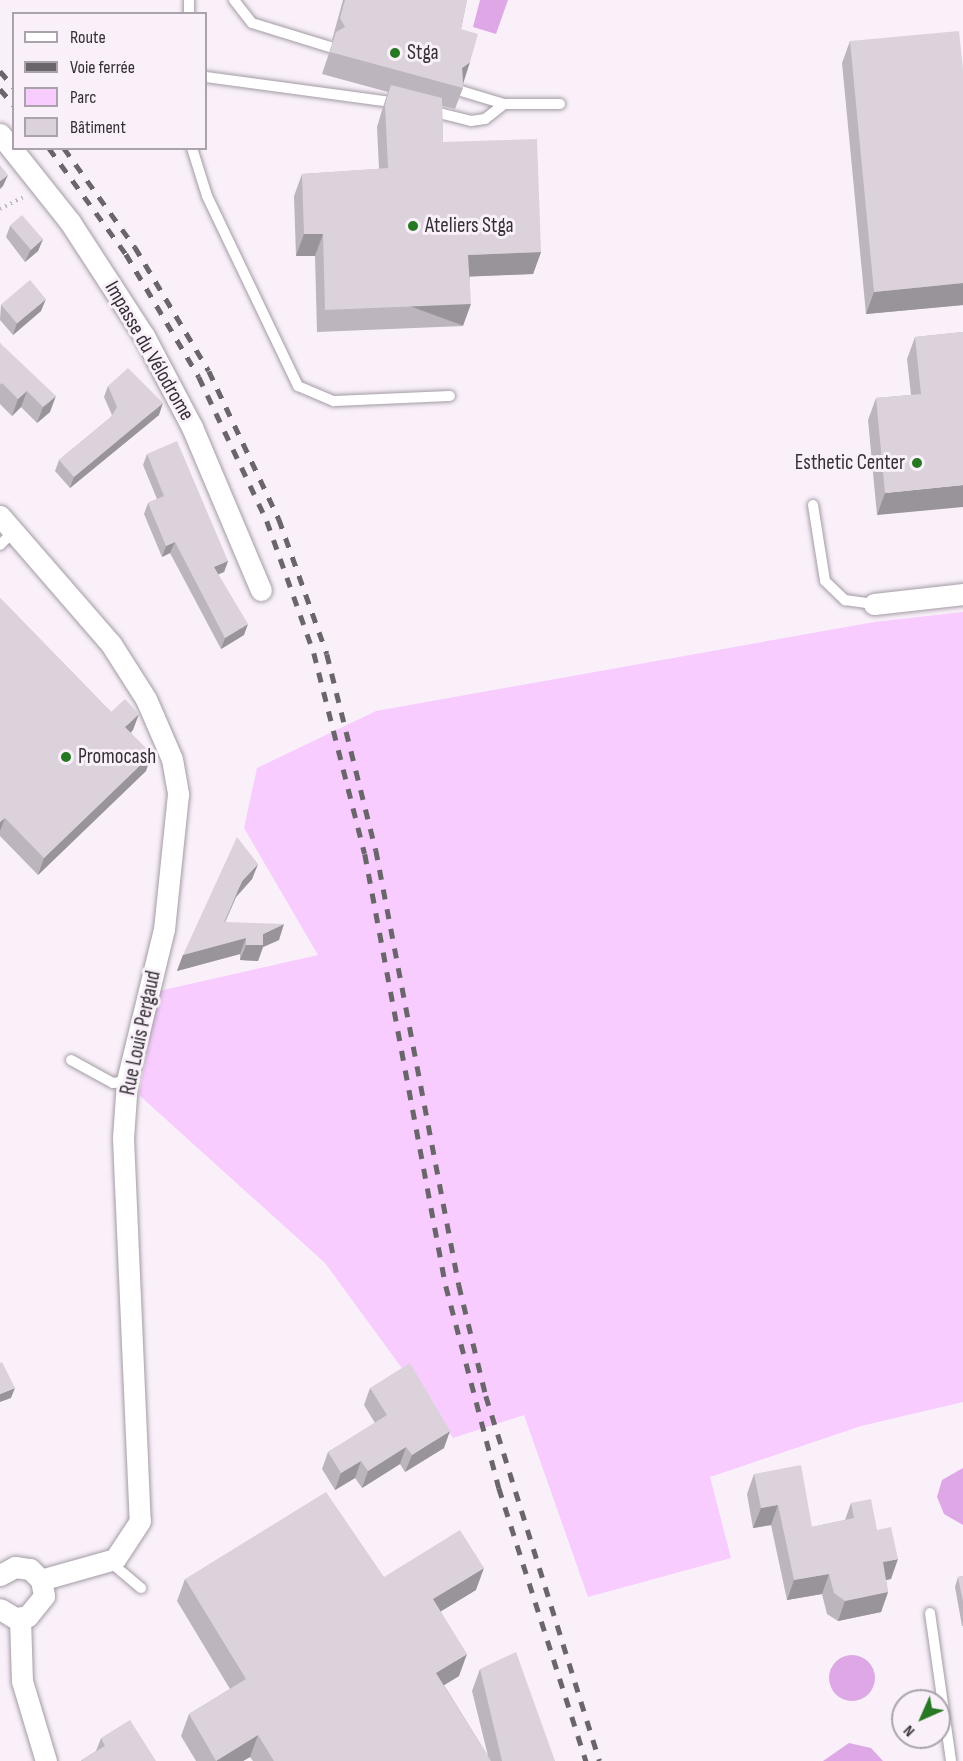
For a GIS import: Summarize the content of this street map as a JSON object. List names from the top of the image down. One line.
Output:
{"streets":{"street":["Impasse du Vélodrome","Rue Louis Pergaud"]},"places":["Stga","Ateliers Stga","Esthetic Center","Promocash"],"legend":["Route","Voie ferrée","Parc","Bâtiment"],"north":"bottom left"}
